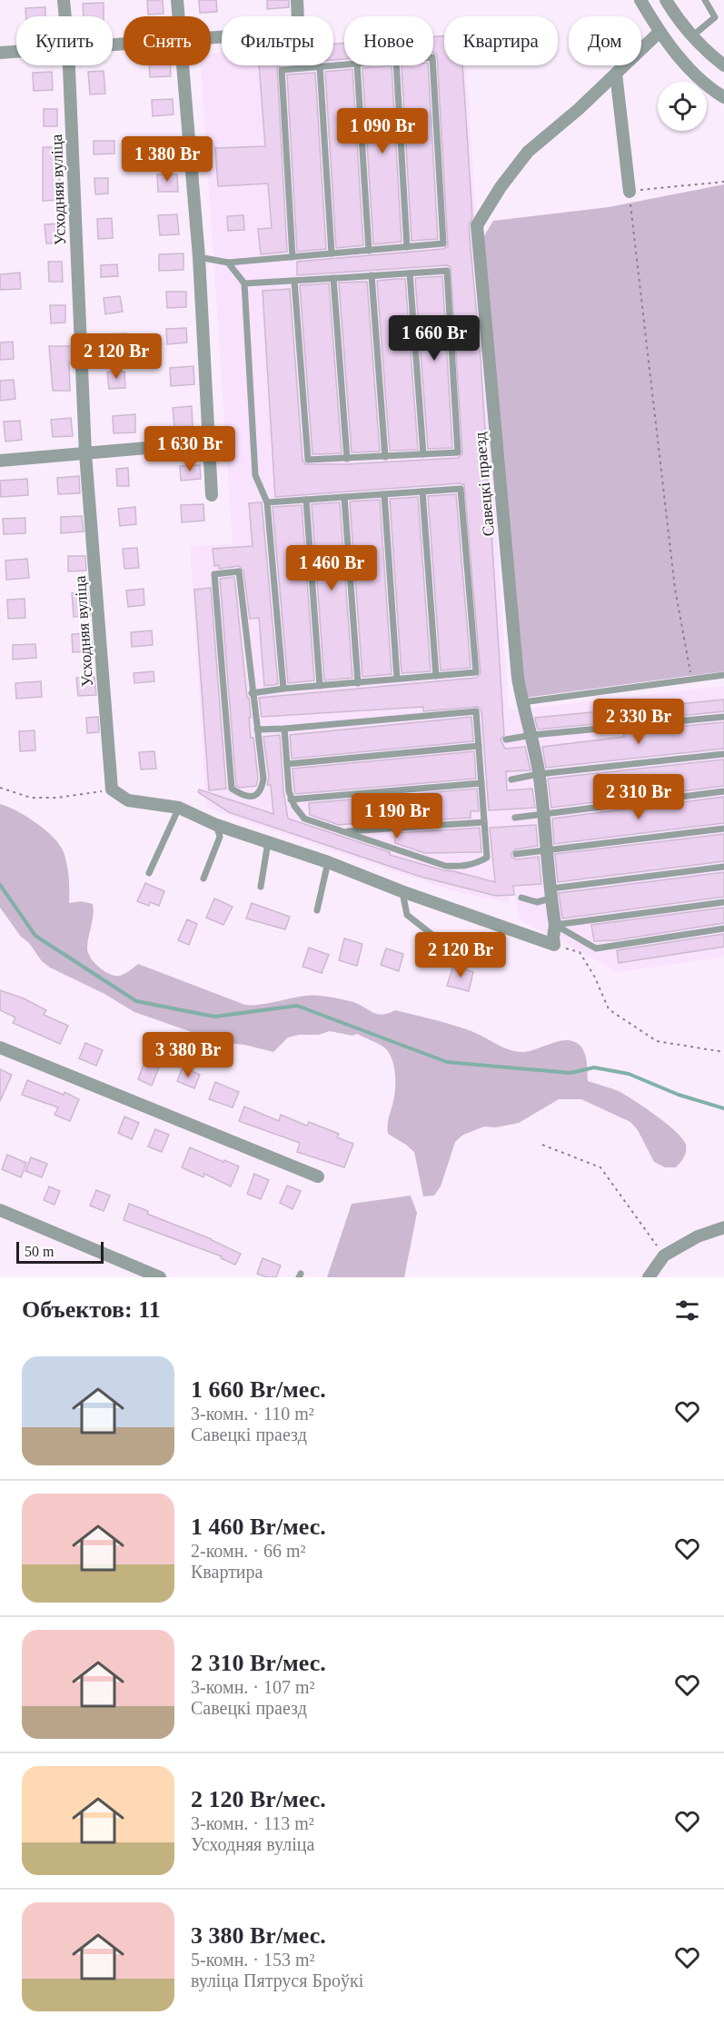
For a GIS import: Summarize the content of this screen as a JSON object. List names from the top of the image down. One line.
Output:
{"streets":{"street":["Усходняя вуліца","Савецкі праезд"]},"scale_bar":"50 m","page":{"chip":["Купить","Снять","Фильтры","Новое","Квартира","Дом"],"price":["1 090 Br","1 380 Br","1 660 Br","2 120 Br","1 630 Br","1 460 Br","2 330 Br","2 310 Br","1 190 Br","2 120 Br","3 380 Br"],"scale":"50 m","heading":"Объектов: 11","list":[{"name":"1 660 Br/мес.","note":"3-комн. · 110 m² · Савецкі праезд"},{"name":"1 460 Br/мес.","note":"2-комн. · 66 m² · Квартира"},{"name":"2 310 Br/мес.","note":"3-комн. · 107 m² · Савецкі праезд"},{"name":"2 120 Br/мес.","note":"3-комн. · 113 m² · Усходняя вуліца"},{"name":"3 380 Br/мес.","note":"5-комн. · 153 m² · вуліца Пятруся Броўкі"}]}}
